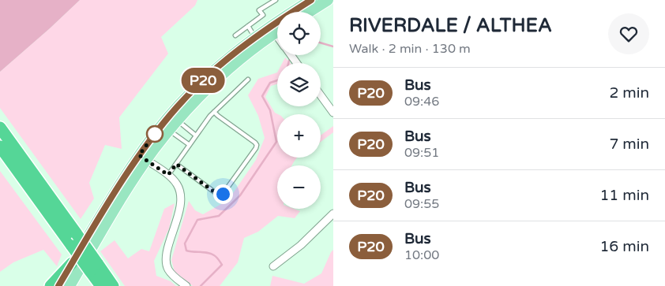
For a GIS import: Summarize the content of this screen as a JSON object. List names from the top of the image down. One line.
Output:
{"lines":["bus line P20"],"page":{"on_map":"P20","heading":["RIVERDALE / ALTHEA","Walk · 2 min · 130 m"],"map_buttons":["+","−"],"list":[{"mark":"P20","name":"Bus","note":"09:46","value":"2 min"},{"mark":"P20","name":"Bus","note":"09:51","value":"7 min"},{"mark":"P20","name":"Bus","note":"09:55","value":"11 min"},{"mark":"P20","name":"Bus","note":"10:00","value":"16 min"}]}}
